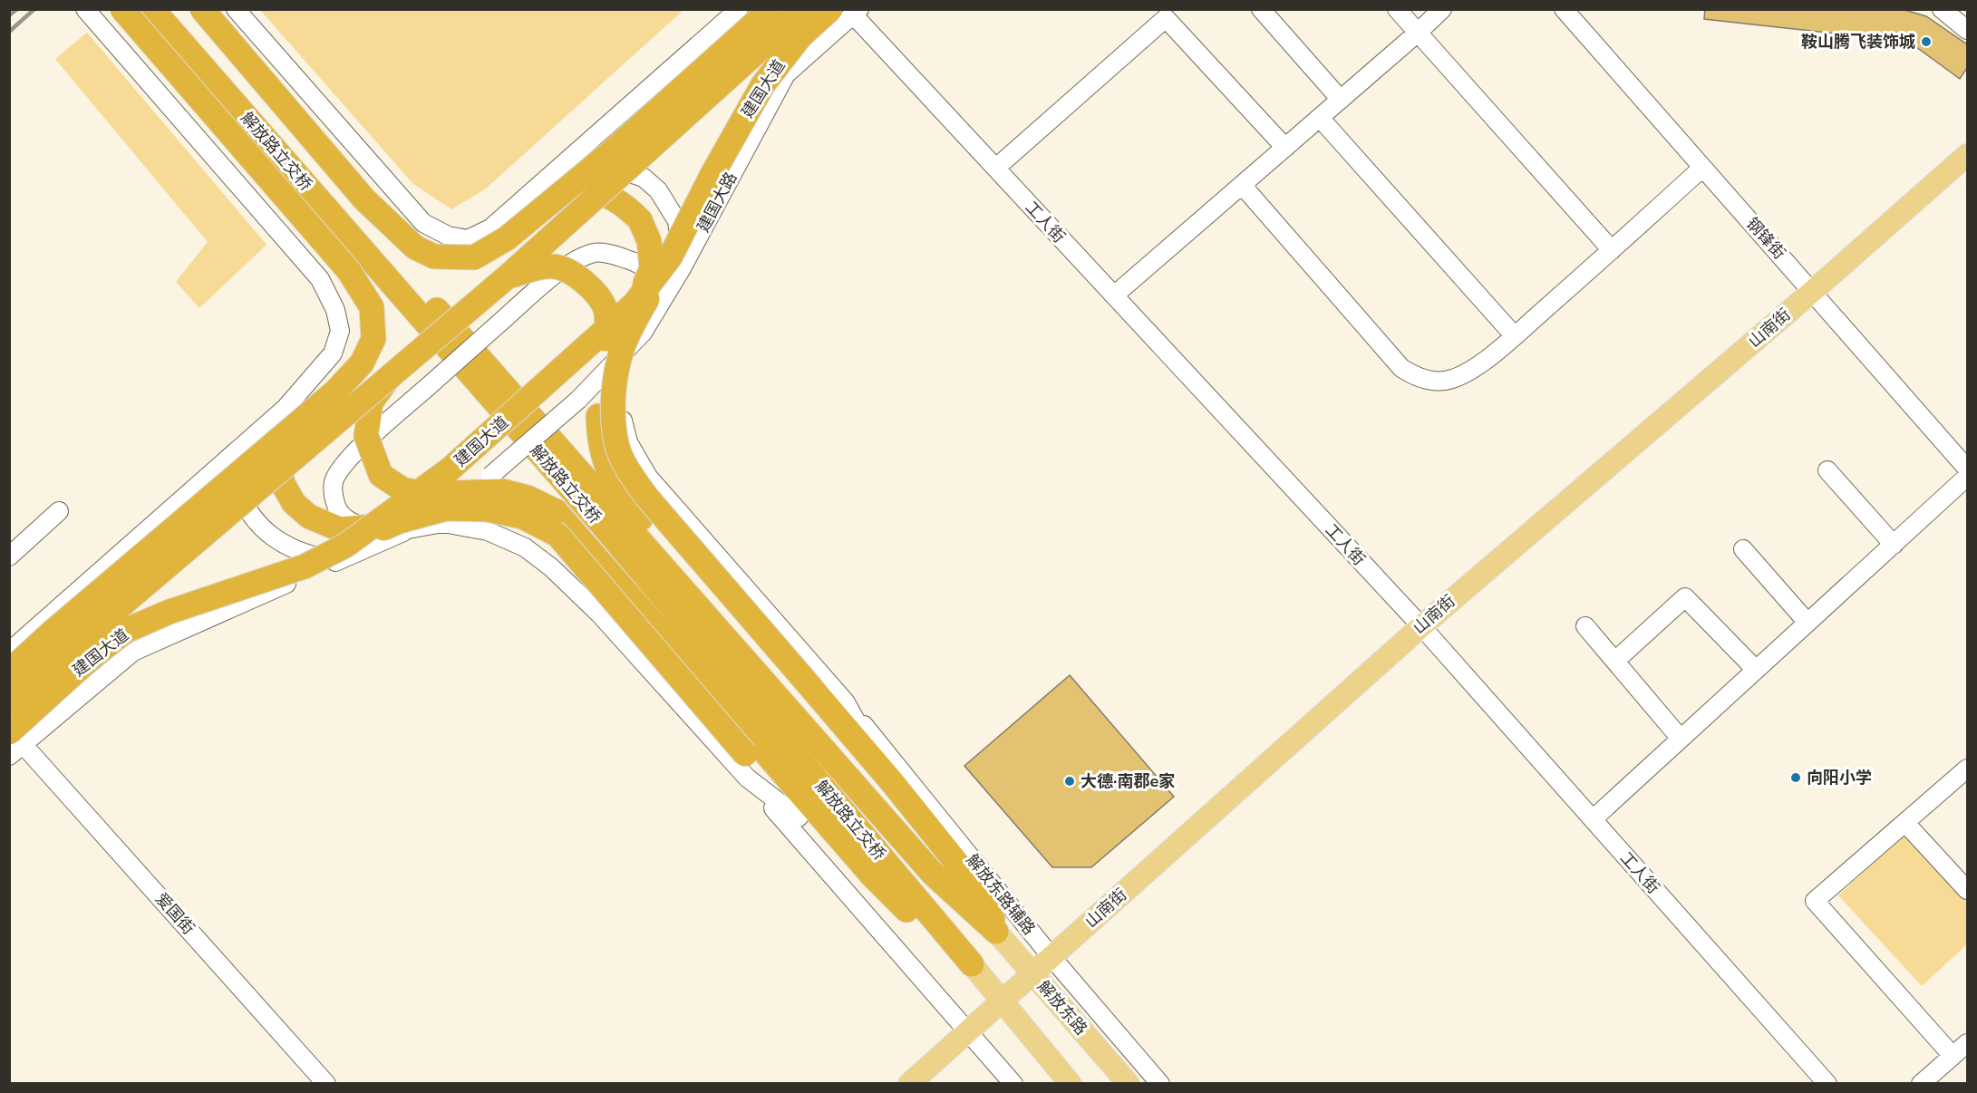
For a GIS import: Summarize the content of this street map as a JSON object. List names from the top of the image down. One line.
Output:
{"streets":{"highway":["建国大道","解放路立交桥"],"main road":["山南街","解放东路"],"street":["工人街","钢锋街","解放东路辅路","爱国街"]},"crossings":[["建国大道","工人街"],["建国大道","爱国街"],["解放路立交桥","解放东路"],["工人街","山南街"],["钢锋街","山南街"],["山南街","解放东路辅路"],["山南街","解放东路"]],"places":["鞍山腾飞装饰城","向阳小学","大德·南郡e家"]}
